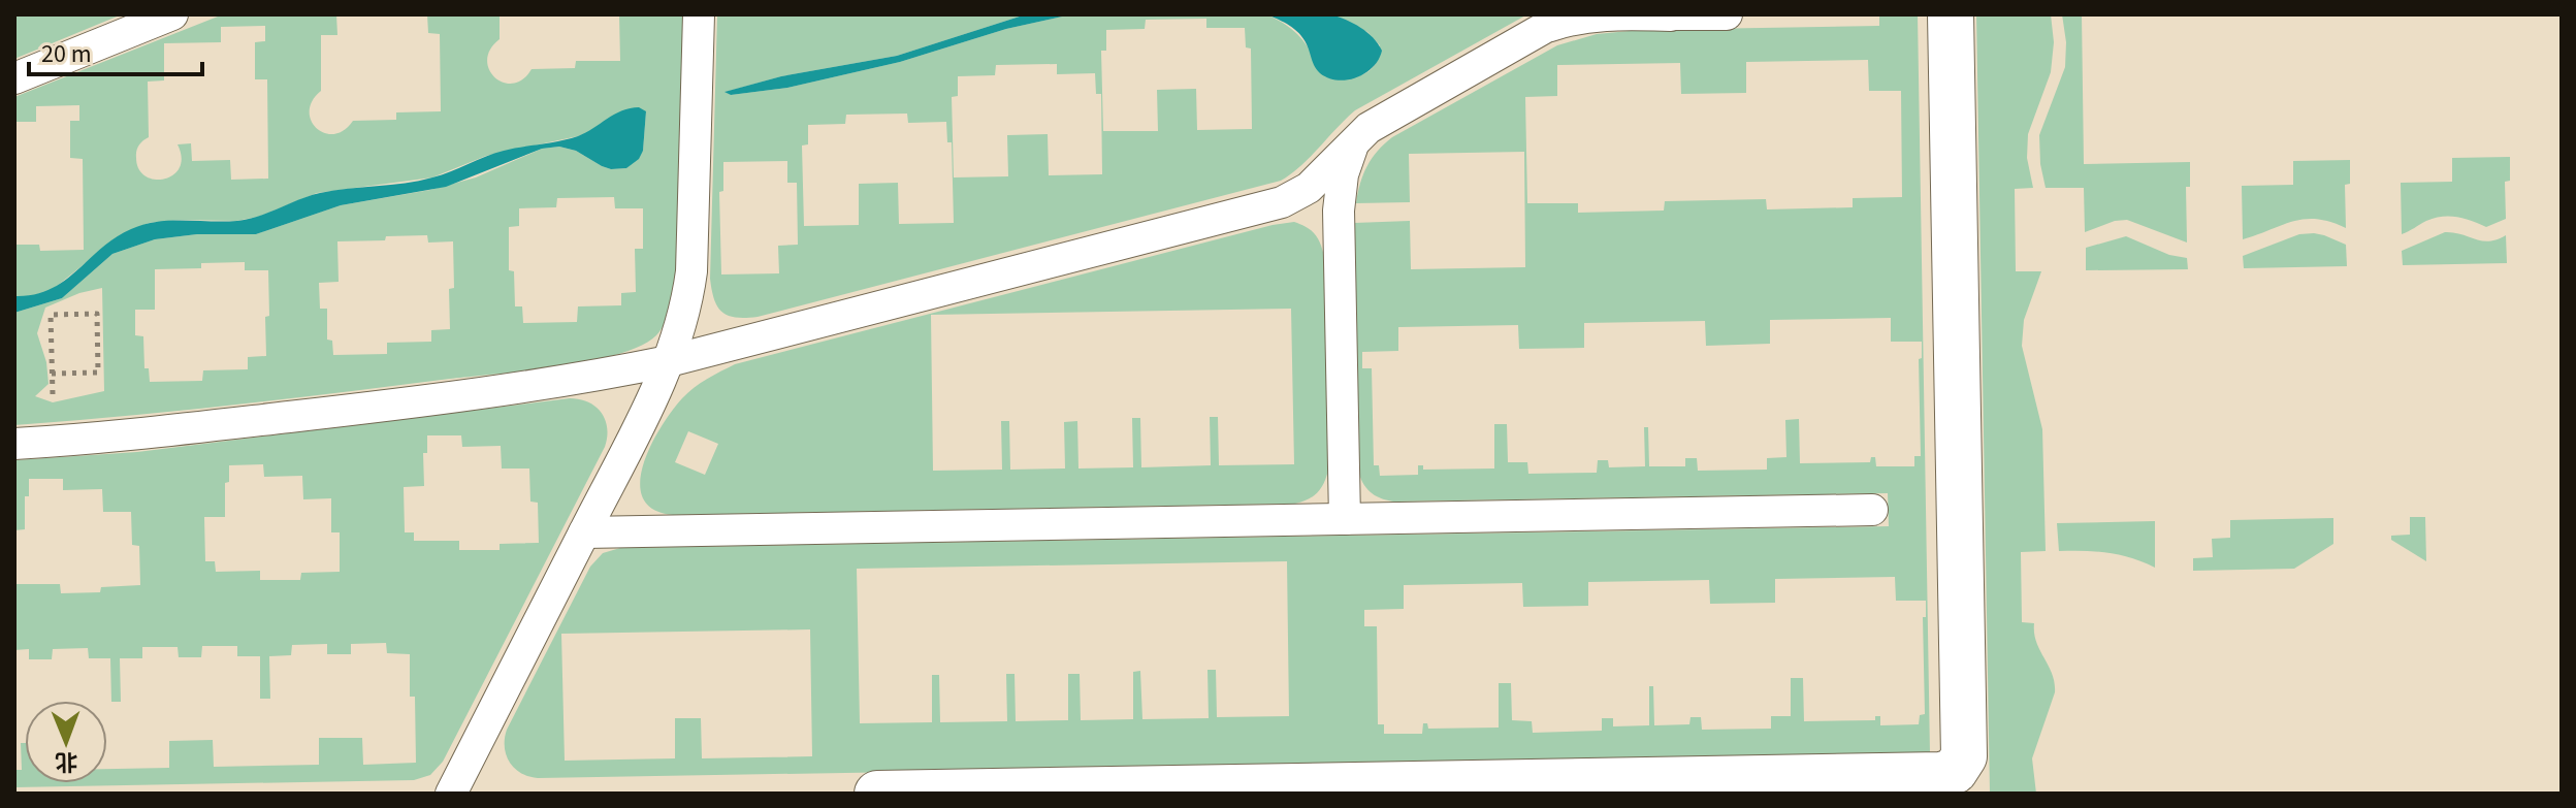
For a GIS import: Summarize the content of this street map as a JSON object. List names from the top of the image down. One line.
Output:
{"scale_bar":"20 m","north":"bottom"}
